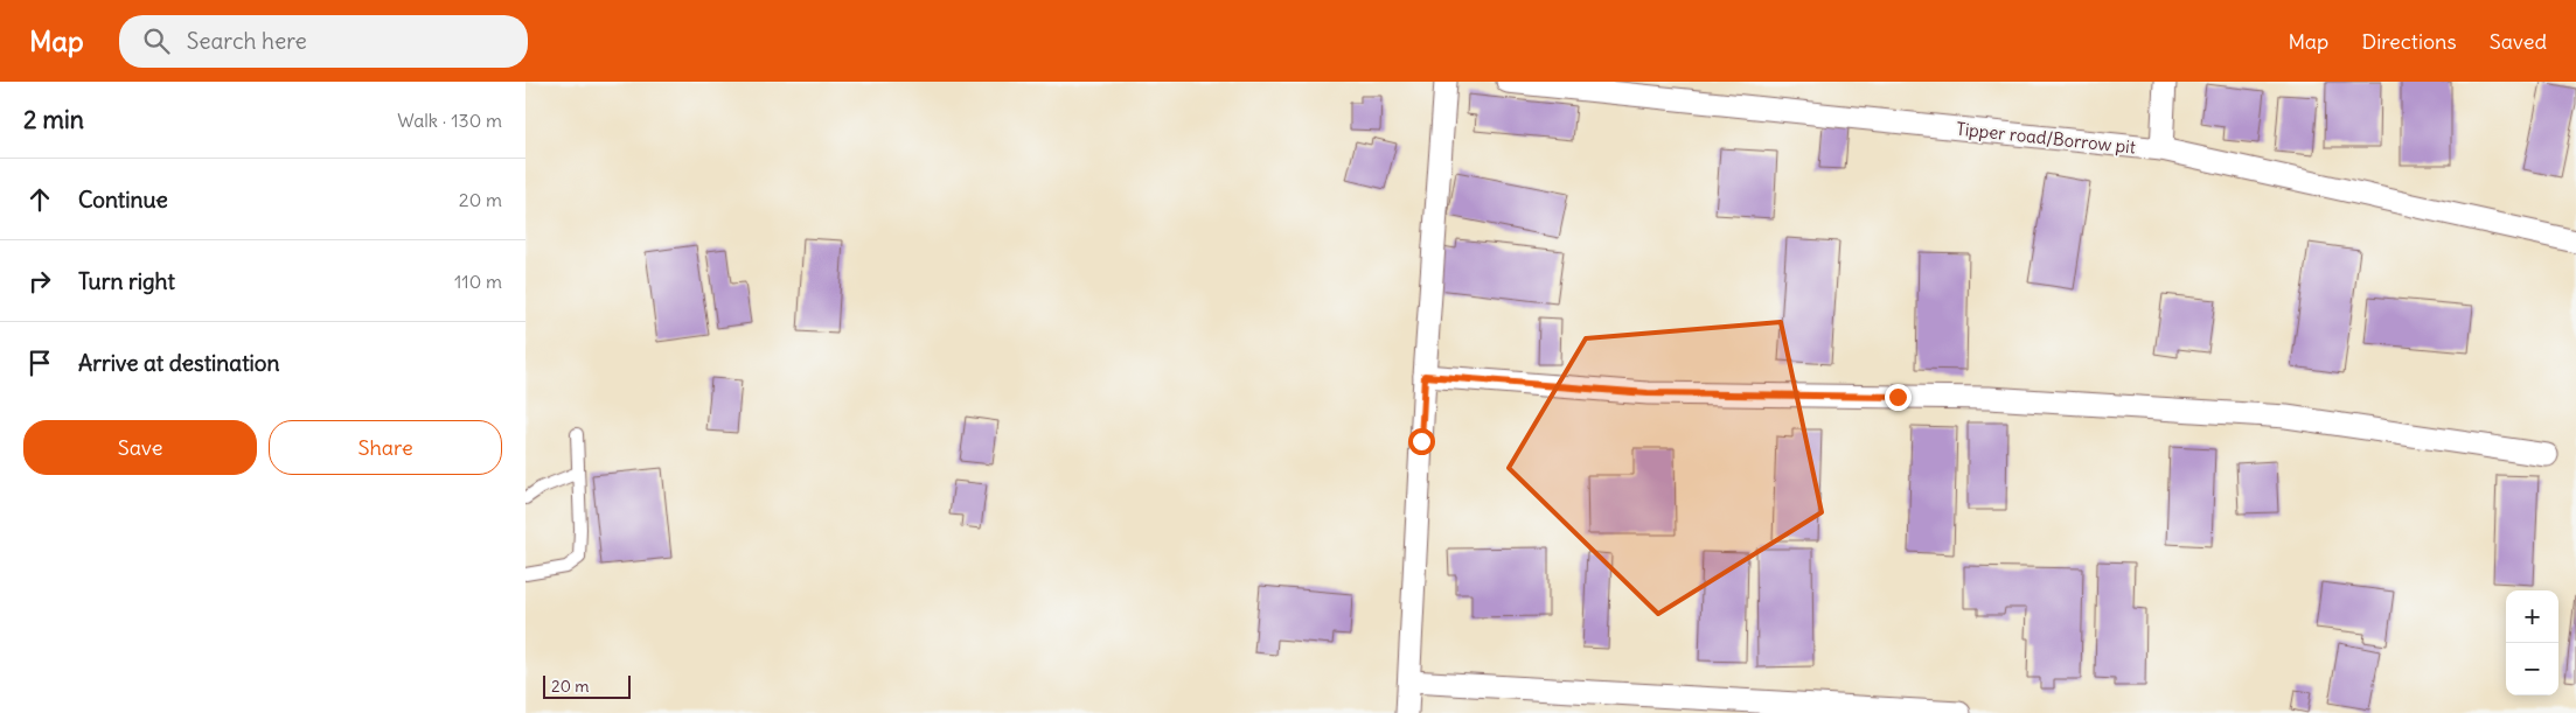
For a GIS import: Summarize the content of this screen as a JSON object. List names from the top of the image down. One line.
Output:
{"streets":{"street":["Tipper road/Borrow pit"]},"scale_bar":"20 m","page":{"header":"Map","search":"Search here","nav":["Map","Directions","Saved"],"heading":["2 min","Walk · 130 m"],"list":[["Continue","20 m"],["Turn right","110 m"],"Arrive at destination"],"buttons":["Save","Share"],"map_buttons":["+","−"],"scale":"20 m"}}
